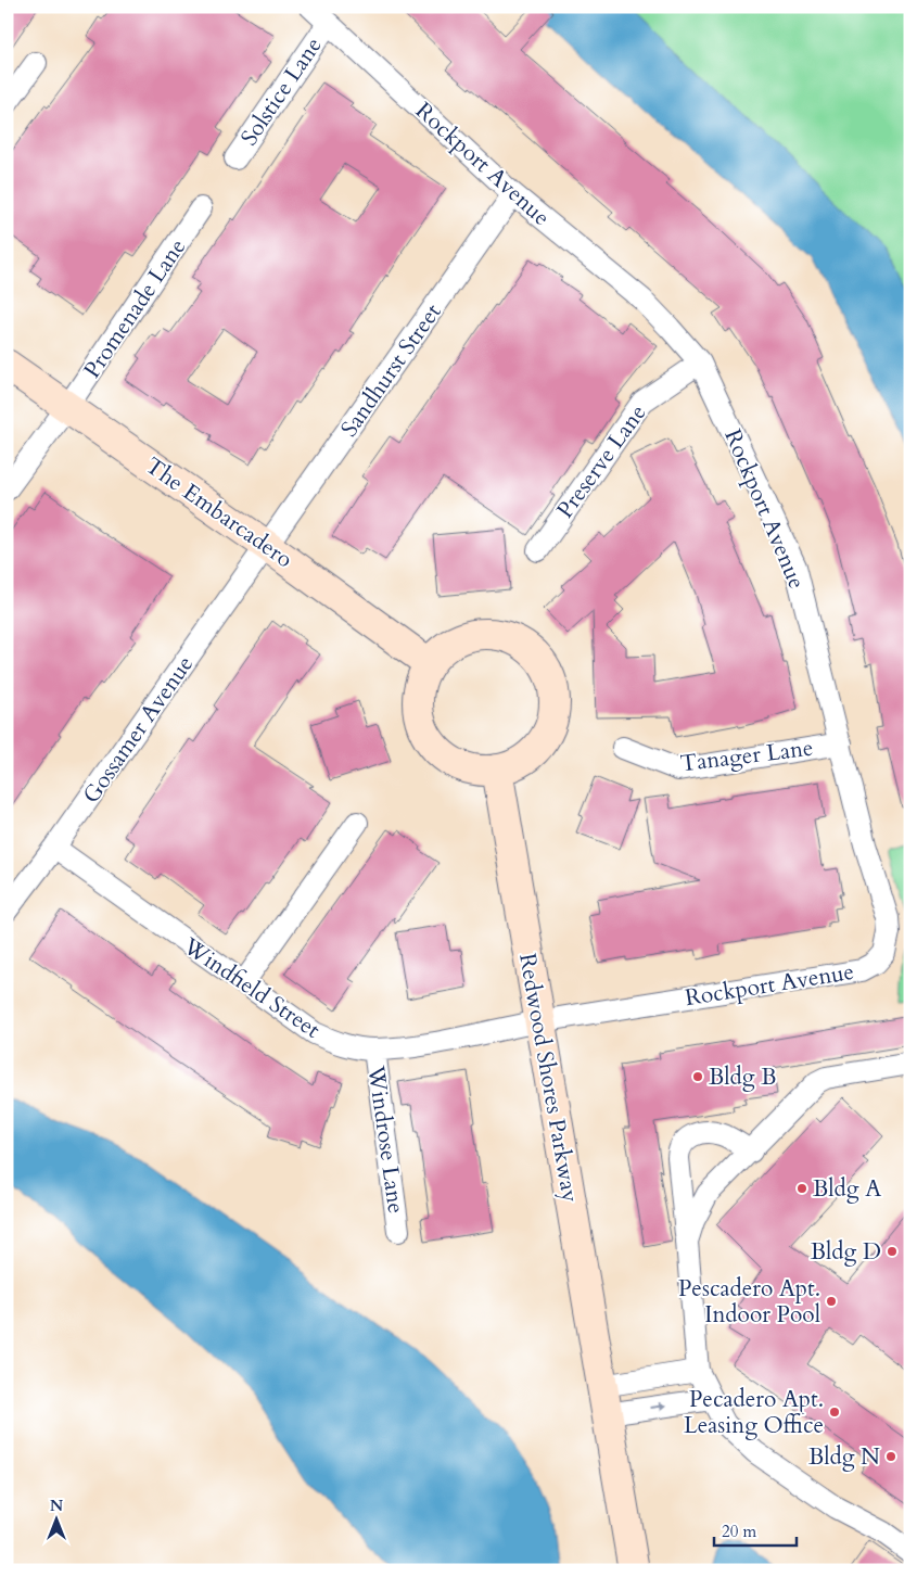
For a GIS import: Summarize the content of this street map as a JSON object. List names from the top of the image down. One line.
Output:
{"streets":{"street":["Solstice Lane","Rockport Avenue","Promenade Lane","Sandhurst Street","Preserve Lane","The Embarcadero","Gossamer Avenue","Tanager Lane","Windfield Street","Redwood Shores Parkway","Windrose Lane"]},"crossings":[["Solstice Lane","Rockport Avenue"],["Rockport Avenue","Sandhurst Street"],["Rockport Avenue","Preserve Lane"],["Rockport Avenue","Tanager Lane"],["Rockport Avenue","Windfield Street"],["Rockport Avenue","Redwood Shores Parkway"],["Promenade Lane","The Embarcadero"],["Sandhurst Street","The Embarcadero"],["Sandhurst Street","Gossamer Avenue"],["The Embarcadero","Gossamer Avenue"],["The Embarcadero","Redwood Shores Parkway"],["Gossamer Avenue","Windfield Street"],["Windfield Street","Redwood Shores Parkway"],["Windfield Street","Windrose Lane"]],"places":["Bldg B","Bldg A","Bldg D","Pescadero Apt. Indoor Pool","Pecadero Apt. Leasing Office","Bldg N"],"scale_bar":"20 m","north":"top"}
